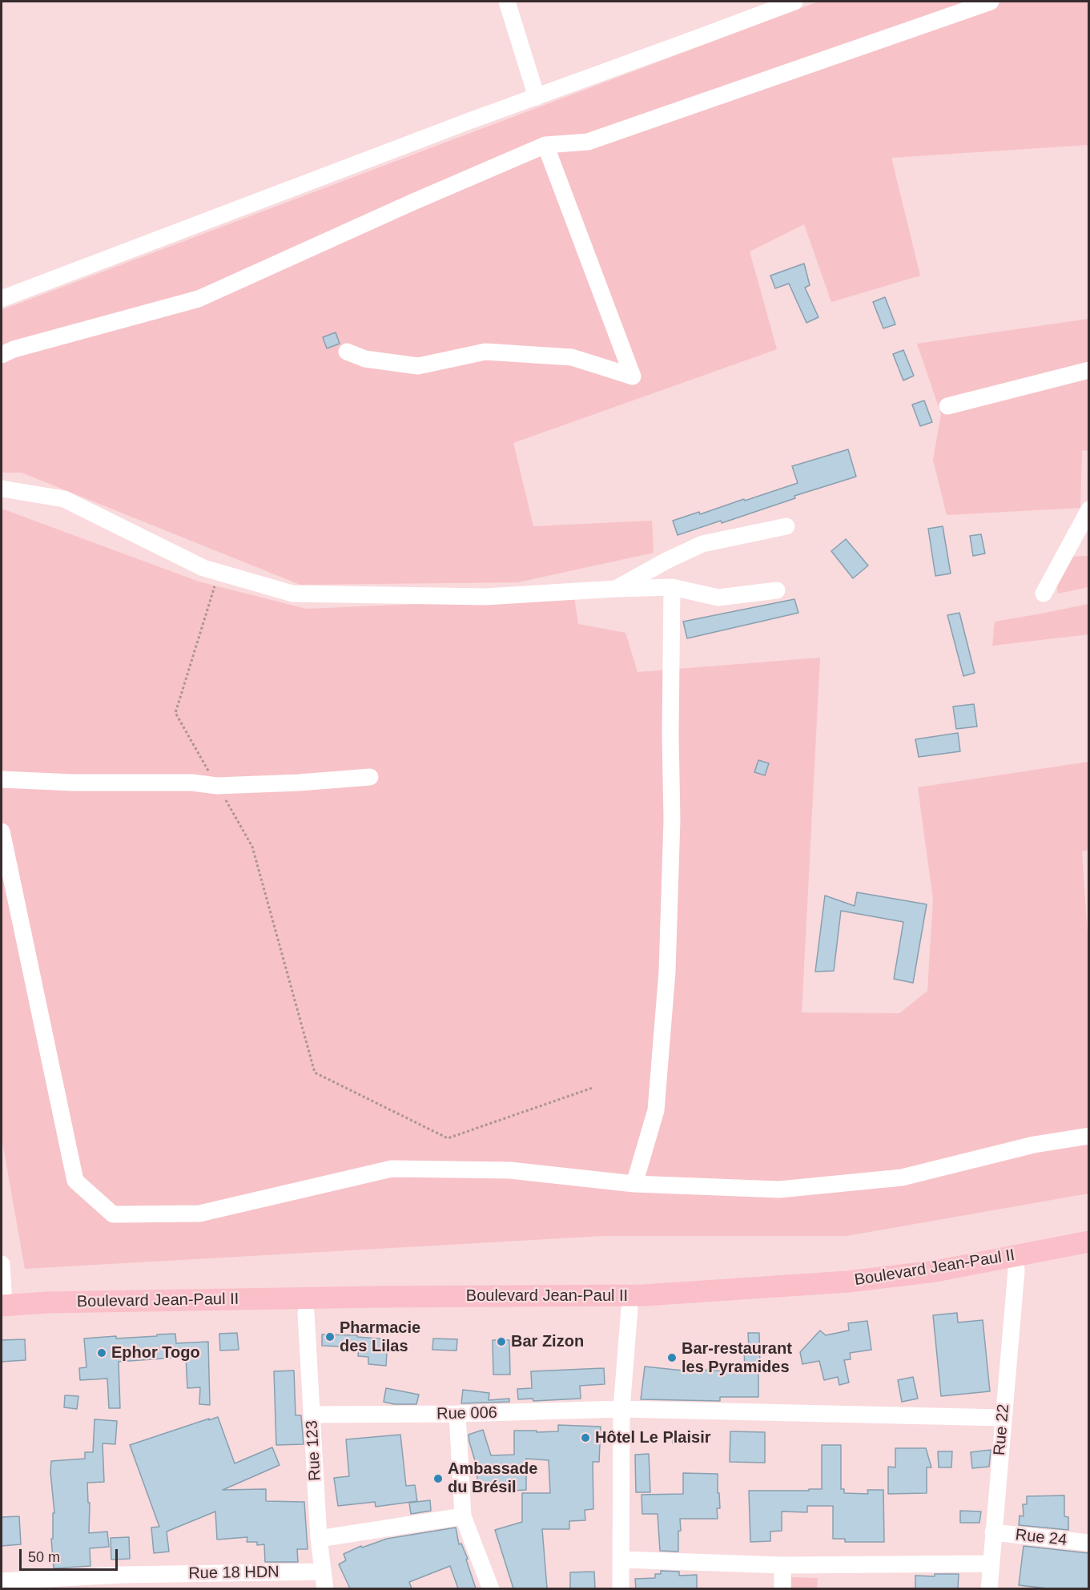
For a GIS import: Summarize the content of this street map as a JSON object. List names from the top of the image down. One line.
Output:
{"streets":{"main road":["Boulevard Jean-Paul II"],"street":["Rue 006","Rue 22","Rue 123","Rue 24","Rue 18 HDN"]},"crossings":[["Boulevard Jean-Paul II","Rue 22"],["Boulevard Jean-Paul II","Rue 123"],["Rue 006","Rue 22"],["Rue 006","Rue 123"],["Rue 22","Rue 24"],["Rue 123","Rue 18 HDN"]],"places":["Pharmacie des Lilas","Bar Zizon","Ephor Togo","Bar-restaurant les Pyramides","Hôtel Le Plaisir","Ambassade du Brésil"],"scale_bar":"50 m"}
